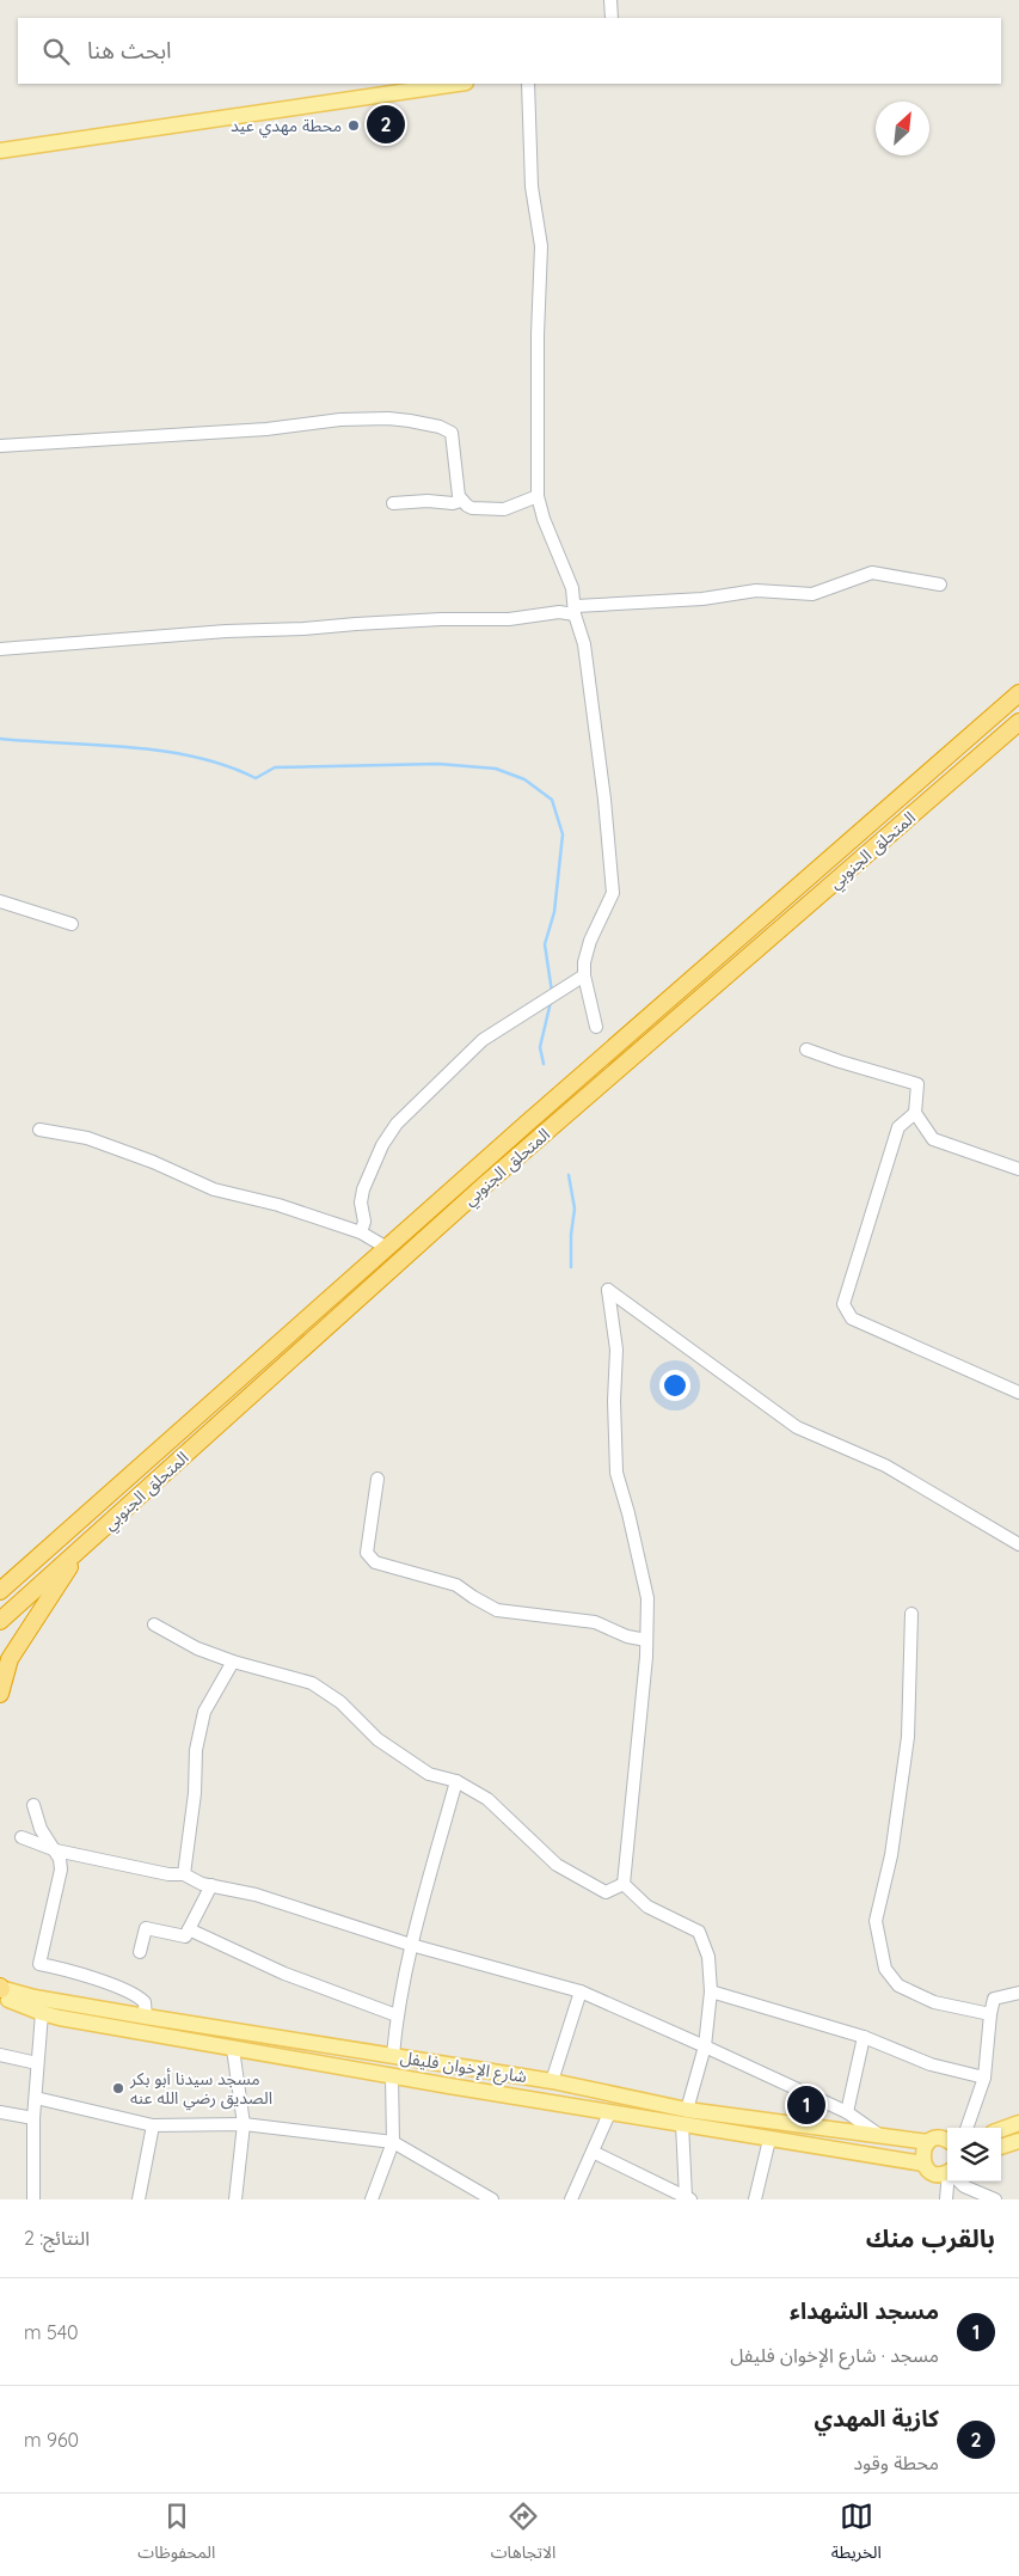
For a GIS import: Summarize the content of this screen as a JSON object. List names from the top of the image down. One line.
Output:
{"streets":{"highway":["المتحلق الجنوبي"],"main road":["شارع الإخوان فليفل"]},"places":["محطة مهدي عيد","مسجد سيدنا أبو بكر الصديق رضي الله عنه"],"north":"top right","page":{"search":"ابحث هنا","pins":["2","1"],"heading":["بالقرب منك","النتائج: 2"],"list":[{"mark":"1","name":"مسجد الشهداء","note":"مسجد · شارع الإخوان فليفل","value":"540 m"},{"mark":"2","name":"كازية المهدي","note":"محطة وقود","value":"960 m"}],"nav":["الخريطة","الاتجاهات","المحفوظات"]}}
